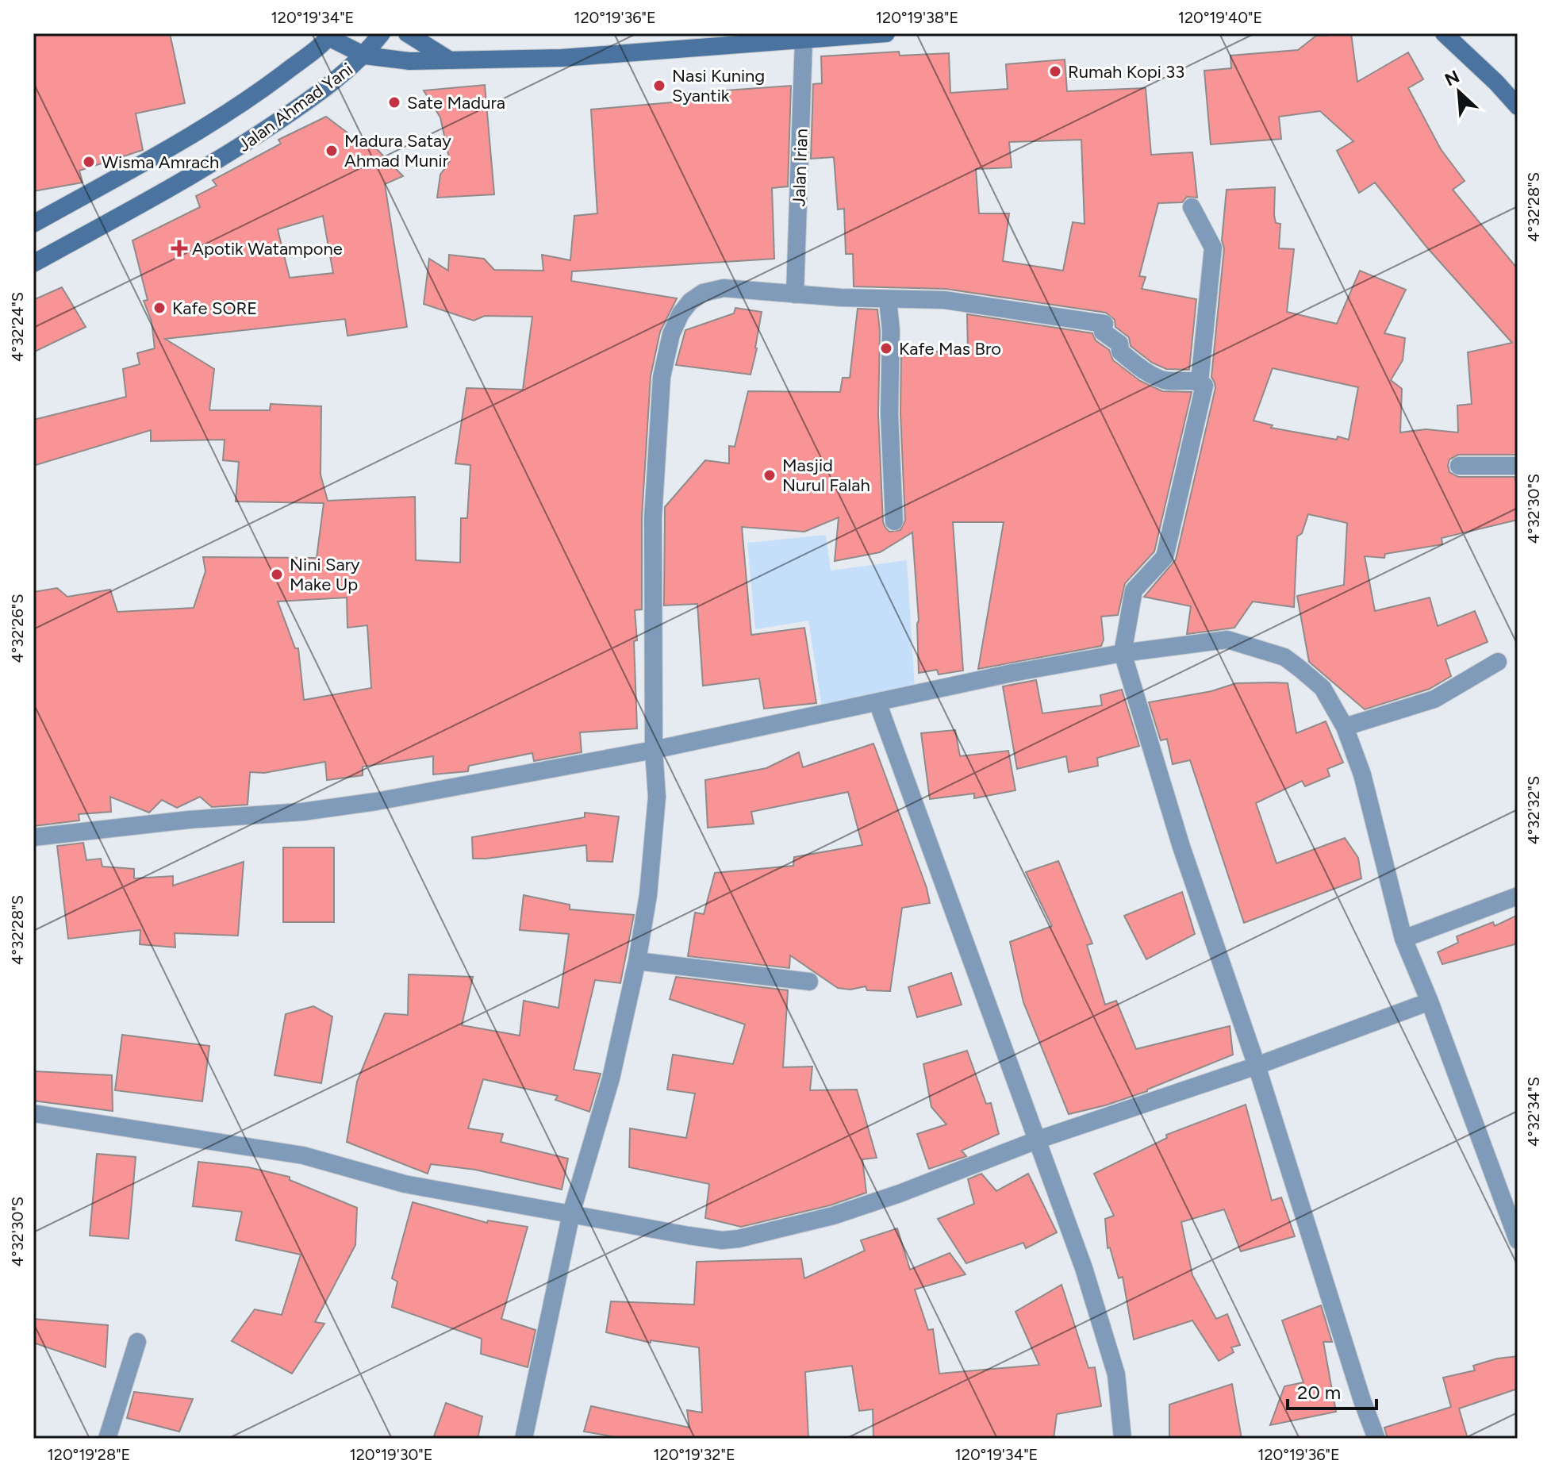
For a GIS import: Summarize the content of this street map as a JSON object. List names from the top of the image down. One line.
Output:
{"streets":{"main road":["Jalan Ahmad Yani"],"street":["Jalan Irian"]},"places":{"other":["Rumah Kopi 33","Nasi Kuning Syantik","Sate Madura","Madura Satay Ahmad Munir","Wisma Amrach","Kafe SORE","Kafe Mas Bro","Masjid Nurul Falah","Nini Sary Make Up"],"health":["Apotik Watampone"]},"scale_bar":"20 m","north":"top left","coordinates":["120°19'34\"E","120°19'36\"E","120°19'38\"E","120°19'40\"E","4°32'28\"S","4°32'24\"S","4°32'30\"S","4°32'26\"S","4°32'32\"S","4°32'34\"S","120°19'28\"E","120°19'30\"E","120°19'32\"E"]}
